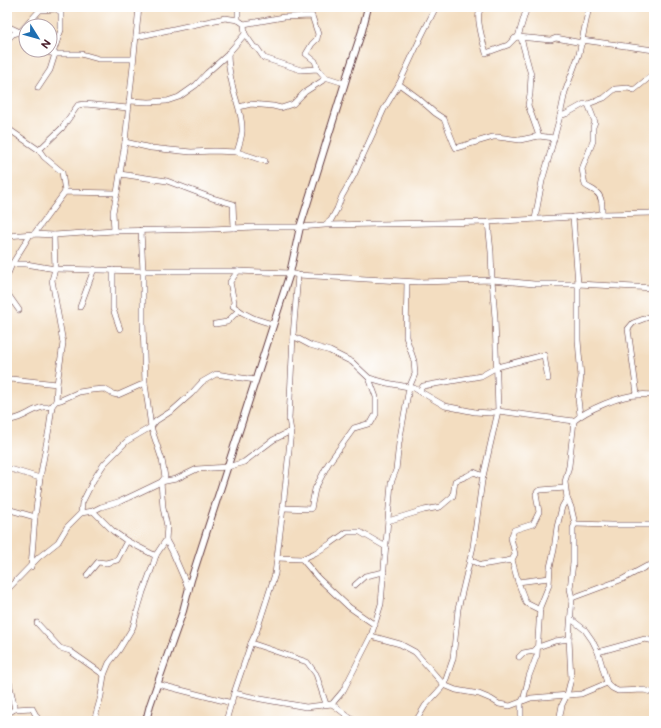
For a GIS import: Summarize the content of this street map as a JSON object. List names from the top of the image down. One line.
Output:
{"north":"bottom right"}
